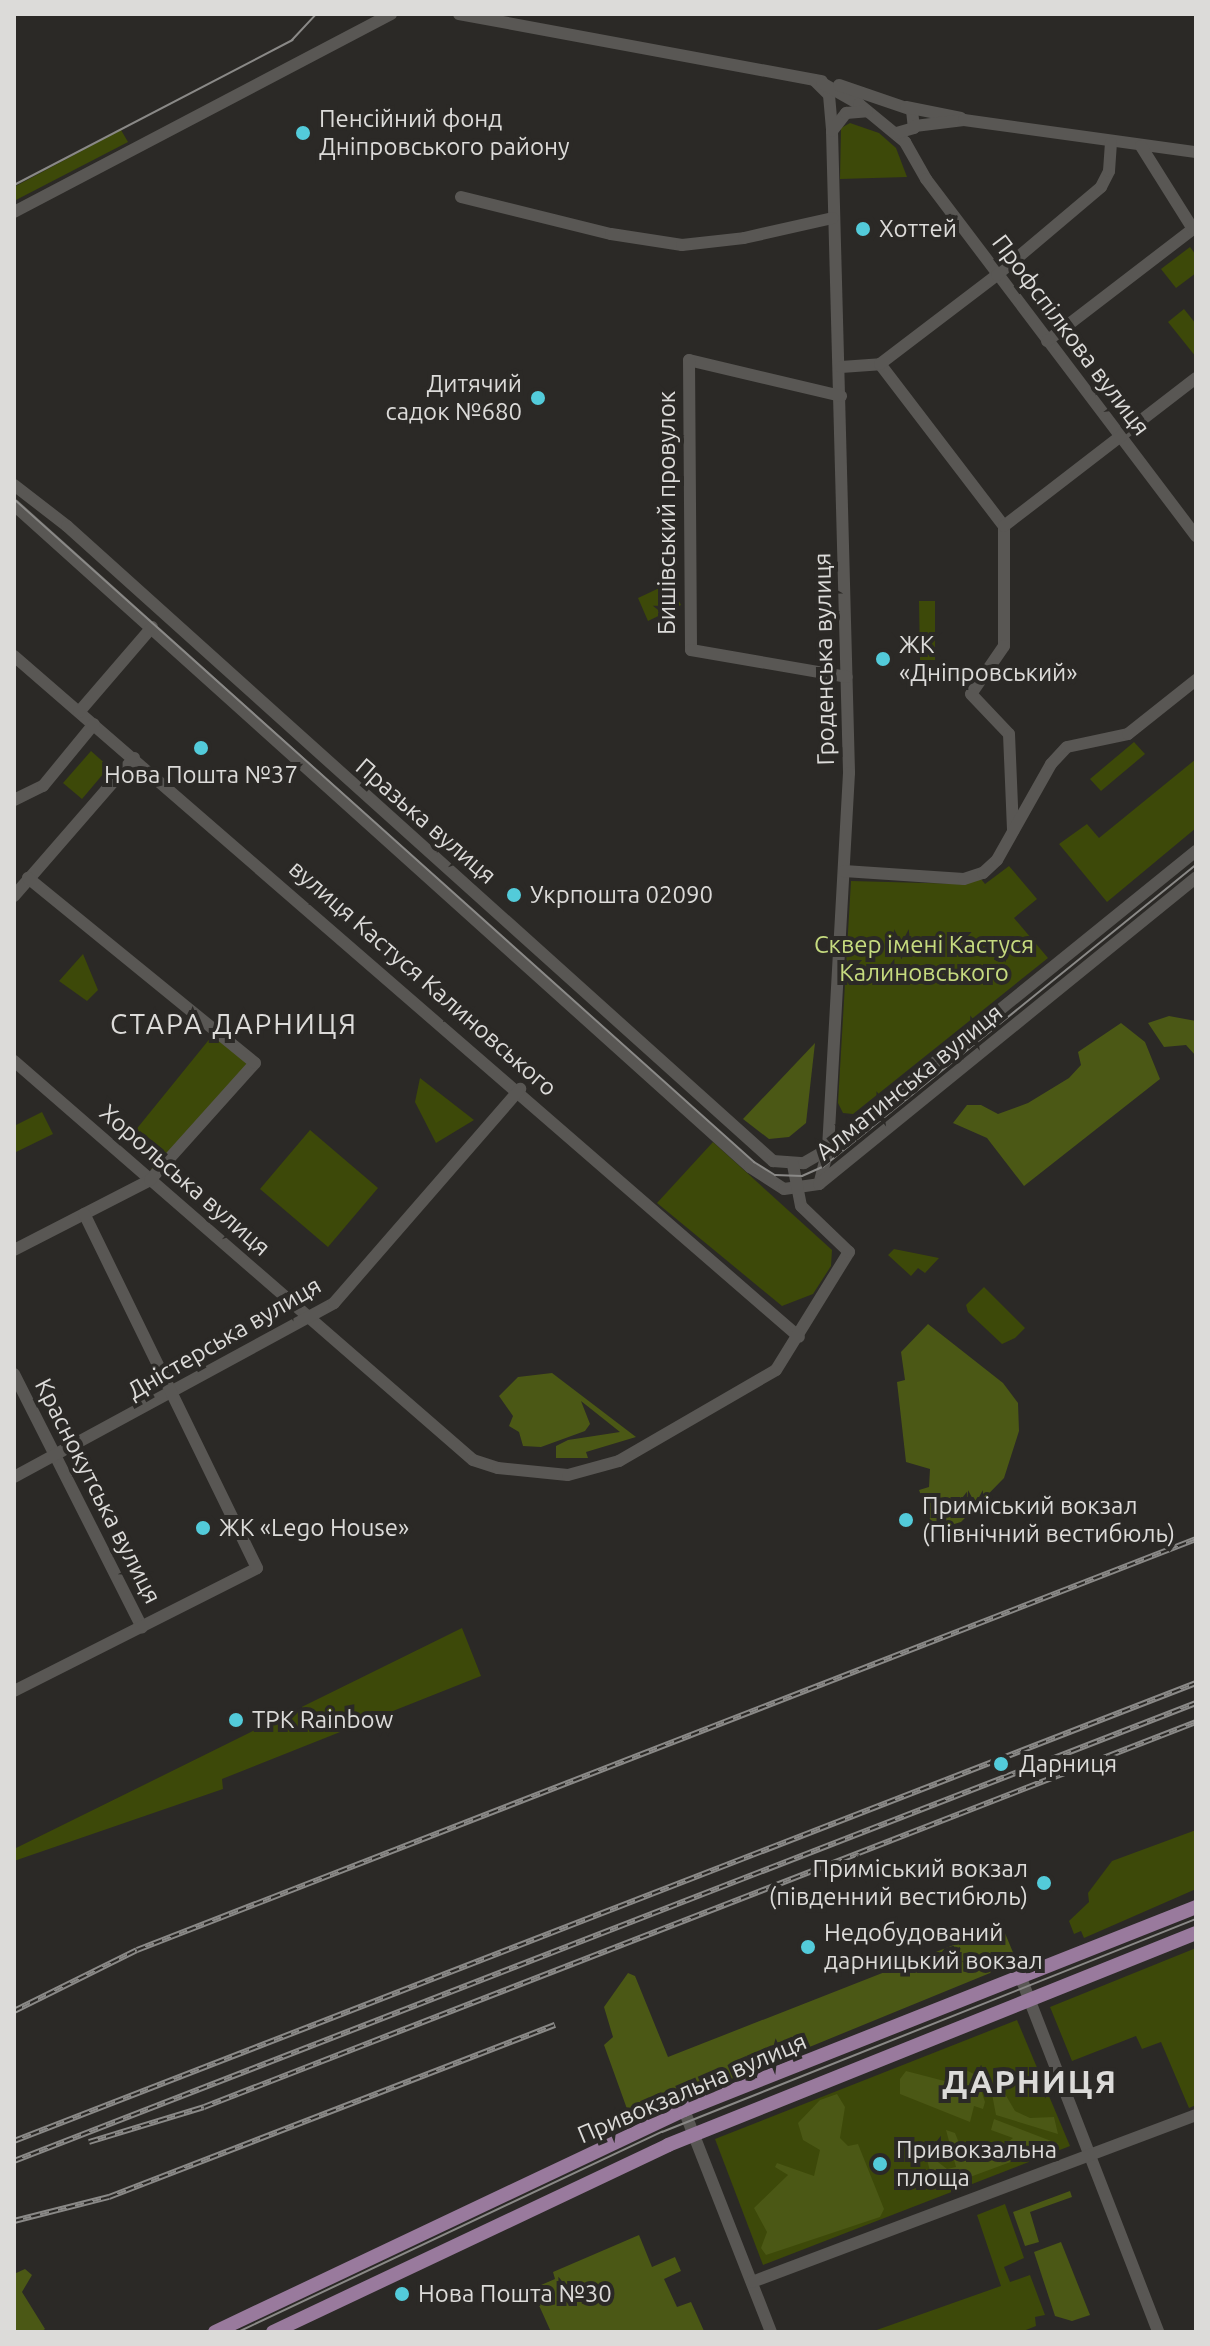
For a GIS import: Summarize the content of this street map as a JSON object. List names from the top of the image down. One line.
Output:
{"streets":{"main road":["Привокзальна вулиця"],"street":["Профспілкова вулиця","Бишівський провулок","Гроденська вулиця","Празька вулиця","вулиця Кастуся Калиновського","Алматинська вулиця","Хорольська вулиця","Дністерська вулиця","Краснокутська вулиця"]},"crossings":[["Профспілкова вулиця","Гроденська вулиця"],["Бишівський провулок","Гроденська вулиця"],["Гроденська вулиця","Алматинська вулиця"],["Празька вулиця","Алматинська вулиця"],["вулиця Кастуся Калиновського","Хорольська вулиця"],["вулиця Кастуся Калиновського","Дністерська вулиця"],["Хорольська вулиця","Дністерська вулиця"],["Дністерська вулиця","Краснокутська вулиця"]],"districts":["СТАРА ДАРНИЦЯ","ДАРНИЦЯ"],"parks":["Сквер імені Кастуся Калиновського"],"places":["Пенсійний фонд Дніпровського району","Хоттей","Дитячий садок №680","ЖК «Дніпровський»","Нова Пошта №37","Укрпошта 02090","Приміський вокзал (Північний вестибюль)","ЖК «Lego House»","ТРК Rainbow","Дарниця","Приміський вокзал (південний вестибюль)","Недобудований дарницький вокзал","Привокзальна площа","Нова Пошта №30"]}
